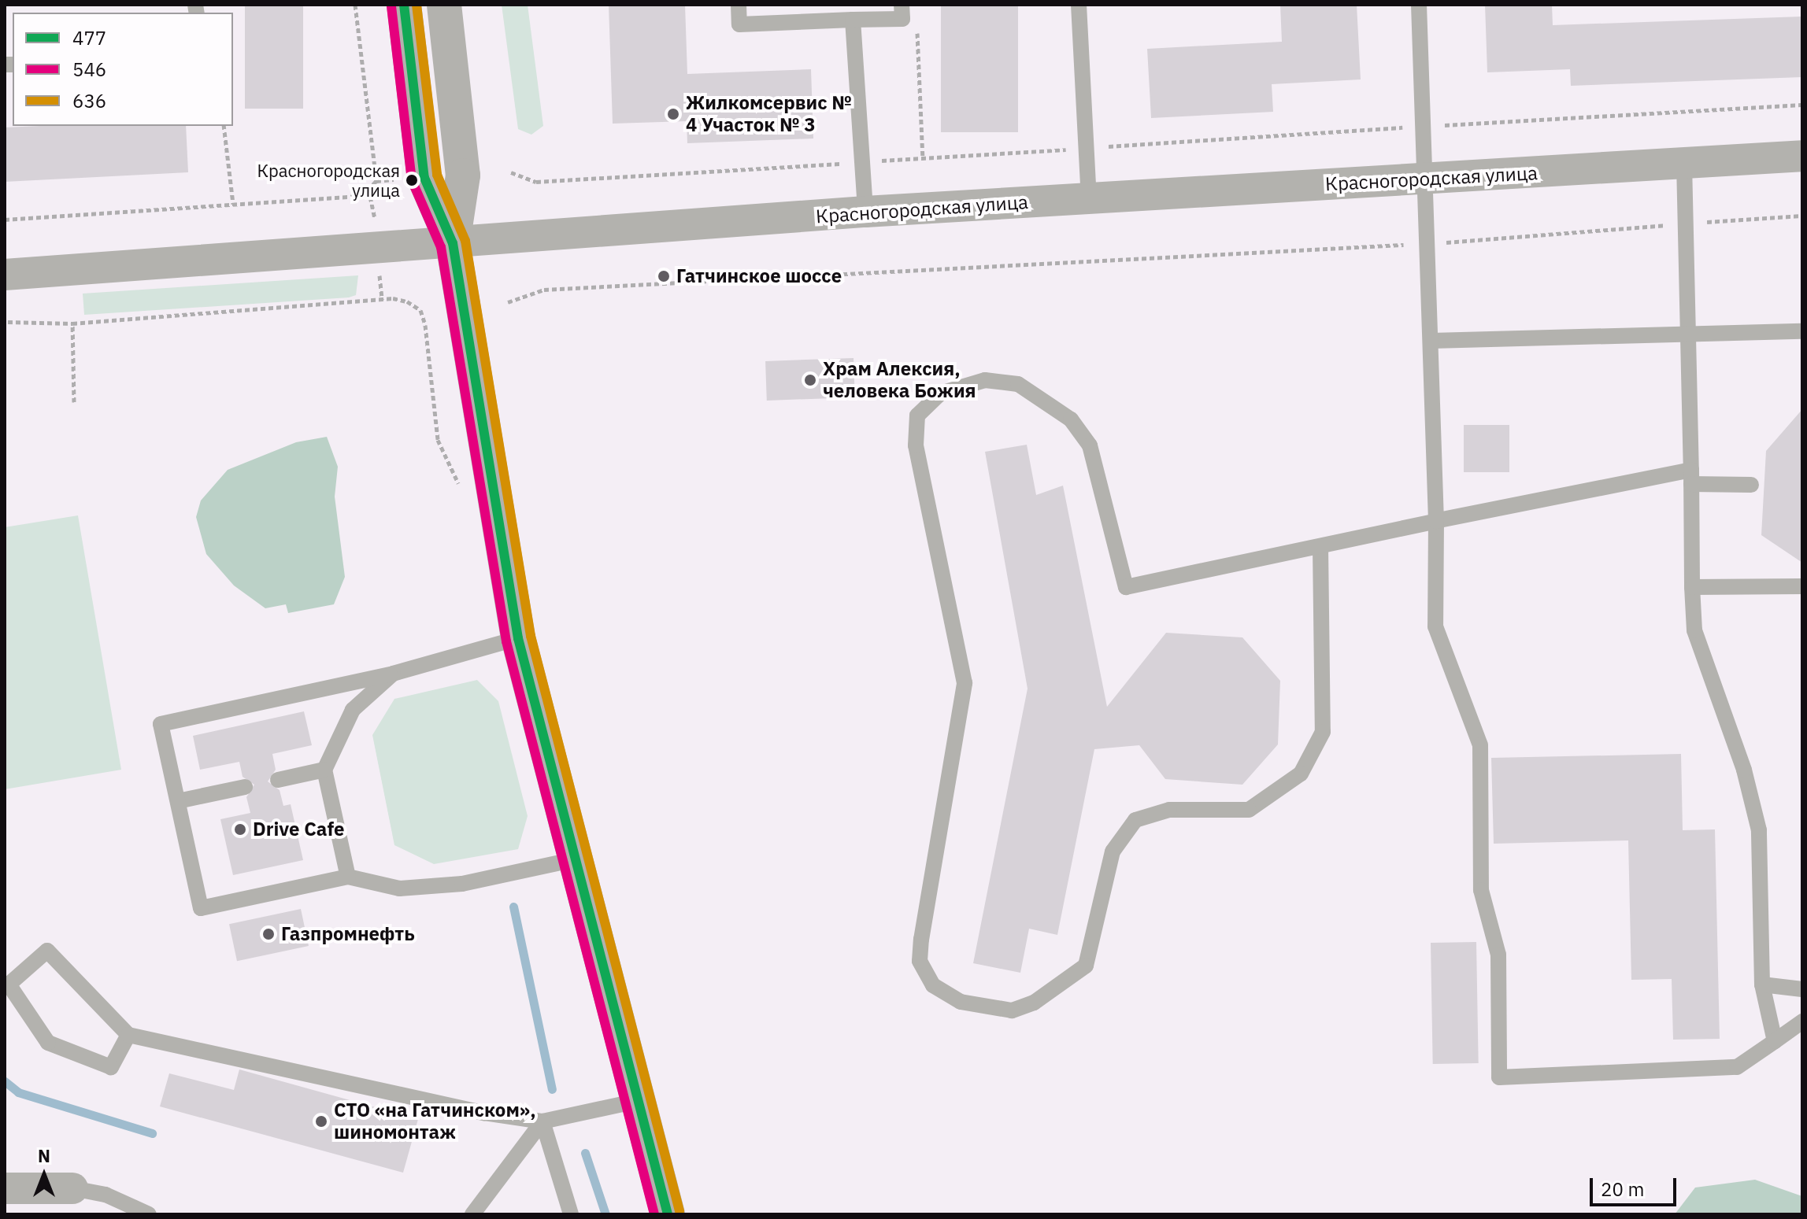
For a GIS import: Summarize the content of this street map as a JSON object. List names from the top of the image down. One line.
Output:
{"streets":{"street":["Красногородская улица"]},"places":["Жилкомсервис № 4 Участок № 3","Красногородская улица","Гатчинское шоссе","Храм Алексия, человека Божия","Drive Cafe","Газпромнефть","СТО «на Гатчинском», шиномонтаж"],"lines":["transit line 477","transit line 636","transit line 546"],"legend":["477","546","636"],"scale_bar":"20 m","north":"top"}
